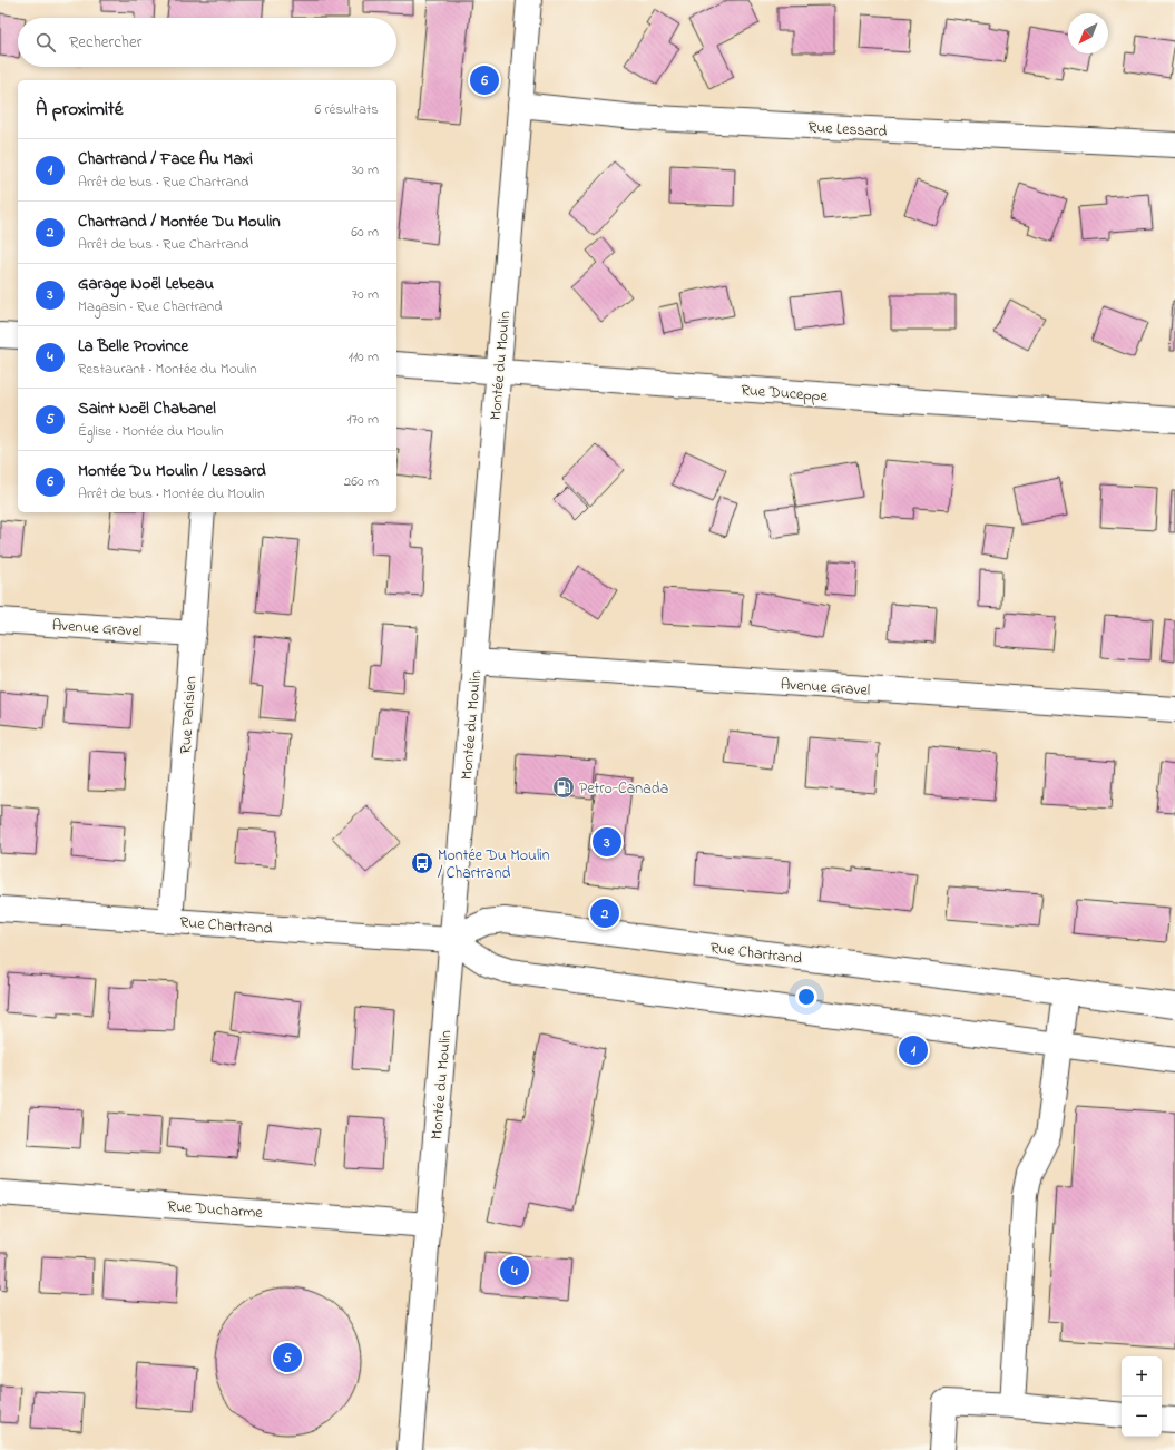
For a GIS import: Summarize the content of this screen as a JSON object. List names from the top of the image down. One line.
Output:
{"streets":{"street":["Rue Lessard","Montée du Moulin","Rue Duceppe","Avenue Gravel","Rue Parisien","Rue Chartrand","Rue Ducharme"]},"crossings":[["Rue Lessard","Montée du Moulin"],["Montée du Moulin","Rue Duceppe"],["Montée du Moulin","Avenue Gravel"],["Montée du Moulin","Rue Chartrand"],["Montée du Moulin","Rue Ducharme"],["Avenue Gravel","Rue Parisien"],["Rue Parisien","Rue Chartrand"]],"places":{"fuel station":["Petro-Canada"],"bus stop":["Montée Du Moulin / Chartrand"]},"north":"bottom left","page":{"search":"Rechercher","pins":["6","3","2","1","4","5"],"heading":["À proximité","6 résultats"],"list":[{"mark":"1","name":"Chartrand / Face Au Maxi","note":"Arrêt de bus · Rue Chartrand","value":"30 m"},{"mark":"2","name":"Chartrand / Montée Du Moulin","note":"Arrêt de bus · Rue Chartrand","value":"60 m"},{"mark":"3","name":"Garage Noël Lebeau","note":"Magasin · Rue Chartrand","value":"70 m"},{"mark":"4","name":"La Belle Province","note":"Restaurant · Montée du Moulin","value":"110 m"},{"mark":"5","name":"Saint Noël Chabanel","note":"Église · Montée du Moulin","value":"170 m"},{"mark":"6","name":"Montée Du Moulin / Lessard","note":"Arrêt de bus · Montée du Moulin","value":"260 m"}],"map_buttons":["+","−"]}}
